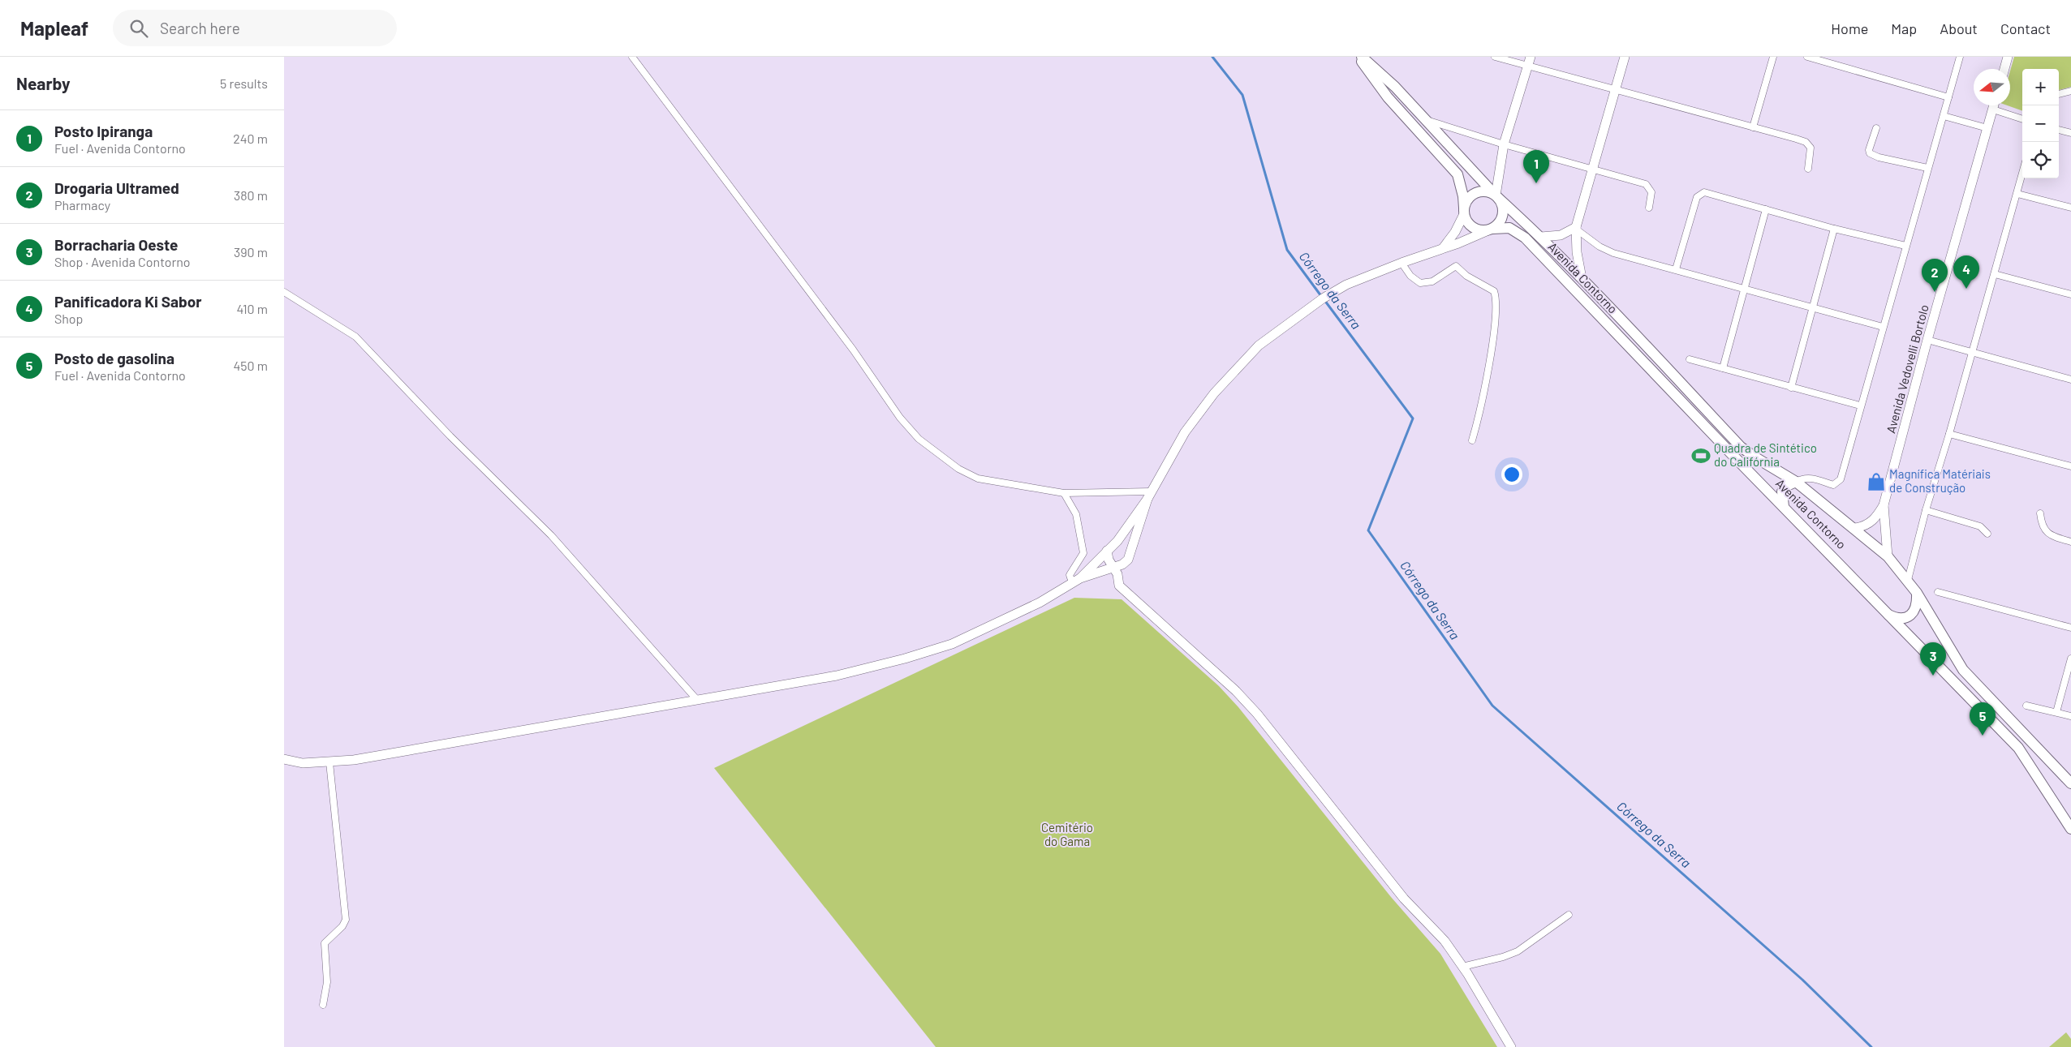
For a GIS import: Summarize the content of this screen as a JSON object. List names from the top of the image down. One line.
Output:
{"streets":{"main road":["Avenida Contorno"],"street":["Avenida Vedovelli Bortolo"]},"crossings":[["Avenida Contorno","Avenida Vedovelli Bortolo"]],"water":["Córrego da Serra"],"parks":["Cemitério do Gama"],"places":{"sports":["Quadra de Sintético do Califórnia"],"shop":["Magnífica Matériais de Construção"]},"north":"left","page":{"header":"Mapleaf","search":"Search here","nav":["Home","Map","About","Contact"],"heading":["Nearby","5 results"],"map_buttons":["+","−"],"list":[{"mark":"1","name":"Posto Ipiranga","note":"Fuel · Avenida Contorno","value":"240 m"},{"mark":"2","name":"Drogaria Ultramed","note":"Pharmacy","value":"380 m"},{"mark":"3","name":"Borracharia Oeste","note":"Shop · Avenida Contorno","value":"390 m"},{"mark":"4","name":"Panificadora Ki Sabor","note":"Shop","value":"410 m"},{"mark":"5","name":"Posto de gasolina","note":"Fuel · Avenida Contorno","value":"450 m"}],"pins":["1","4","2","3","5"]}}
